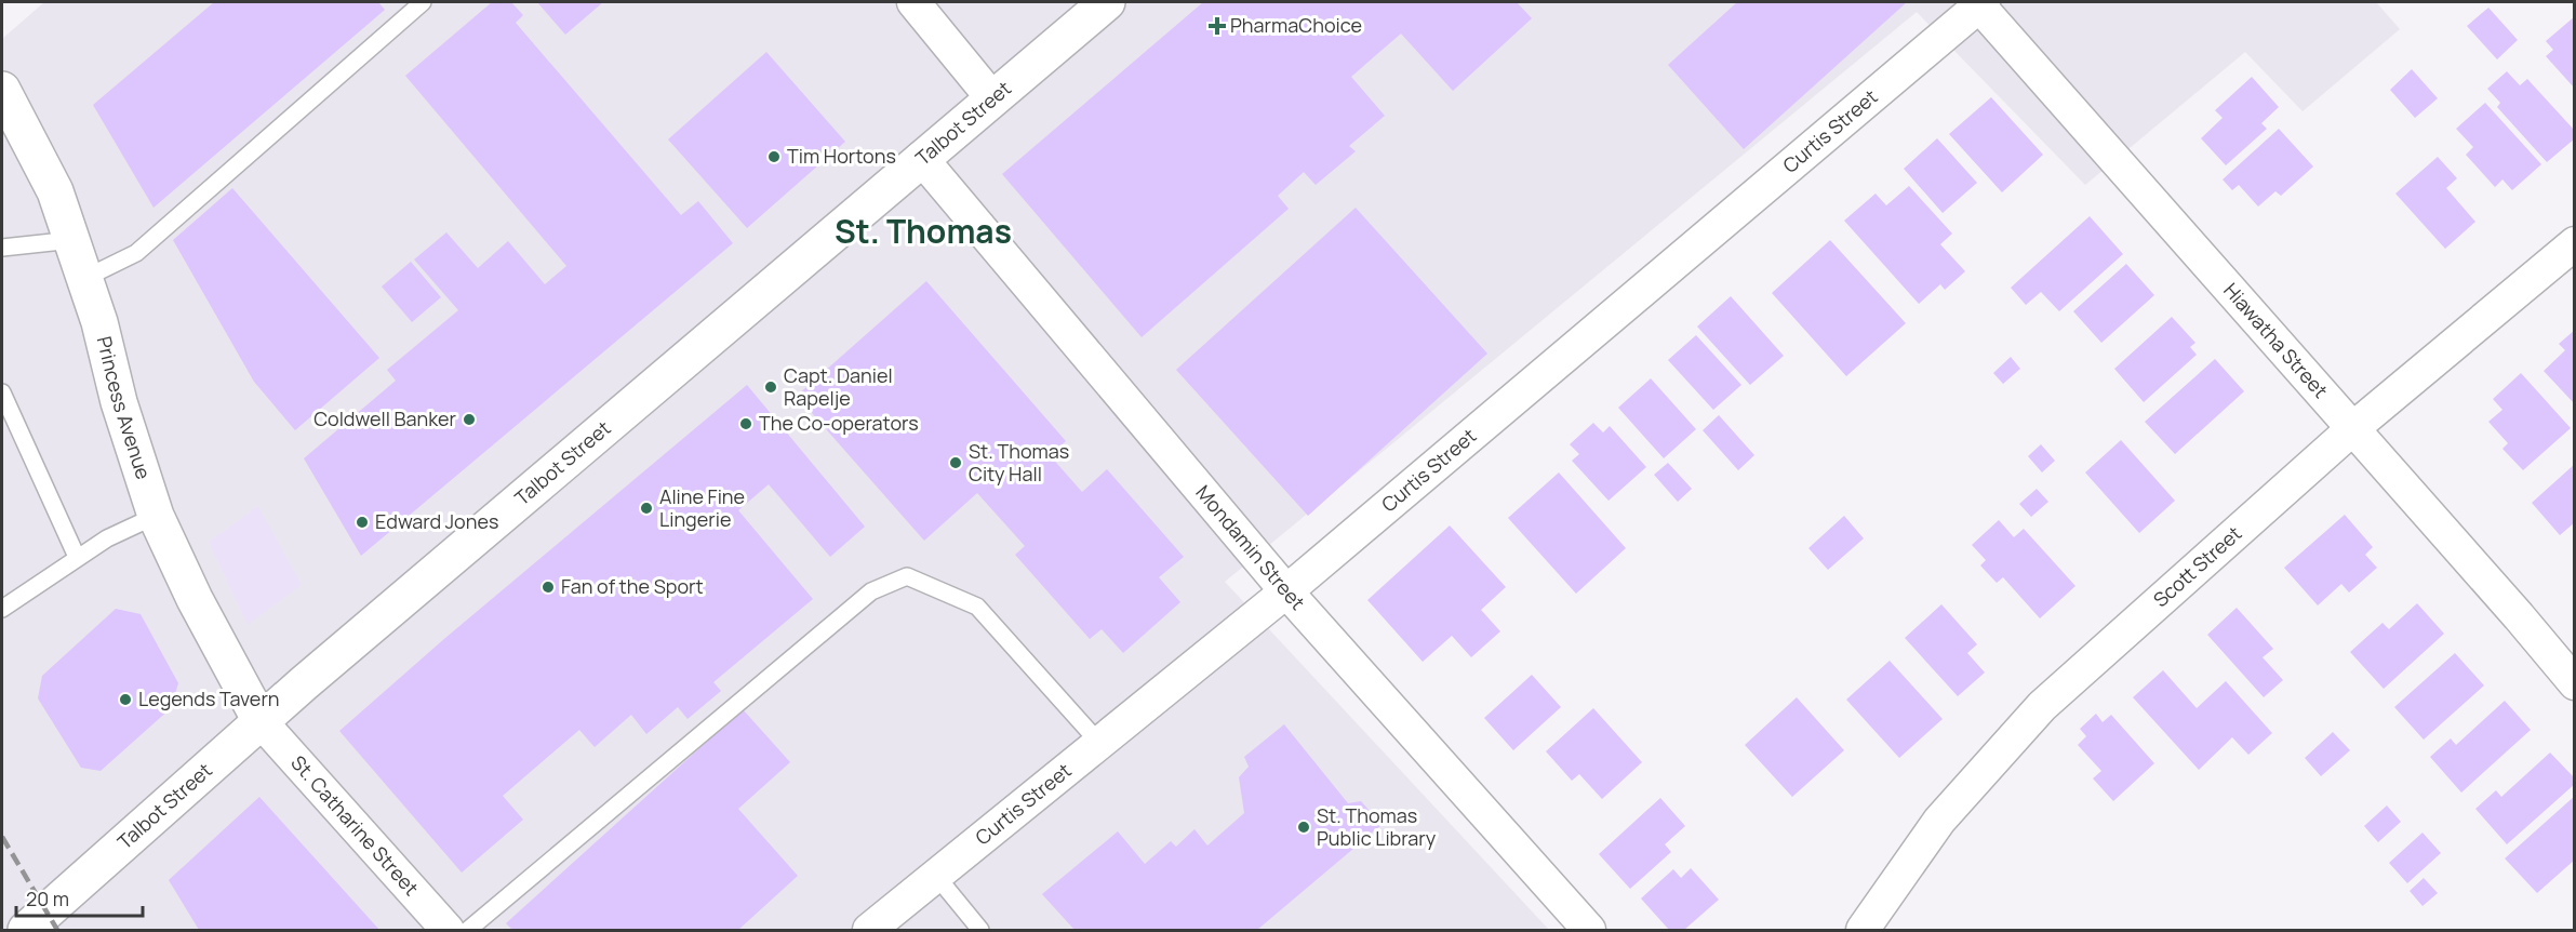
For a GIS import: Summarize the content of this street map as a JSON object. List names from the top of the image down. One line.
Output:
{"streets":{"main road":["Talbot Street","Princess Avenue"],"street":["Curtis Street","Hiawatha Street","Mondamin Street","Scott Street","St. Catharine Street"]},"crossings":[["Talbot Street","Princess Avenue"],["Talbot Street","Mondamin Street"],["Talbot Street","St. Catharine Street"],["Curtis Street","Hiawatha Street"],["Curtis Street","Mondamin Street"],["Hiawatha Street","Scott Street"],["Princess Avenue","St. Catharine Street"]],"districts":["St. Thomas"],"places":{"health":["PharmaChoice"],"other":["Tim Hortons","Capt. Daniel Rapelje","Coldwell Banker","The Co-operators","St. Thomas City Hall","Aline Fine Lingerie","Edward Jones","Fan of the Sport","Legends Tavern","St. Thomas Public Library"]},"scale_bar":"20 m"}
